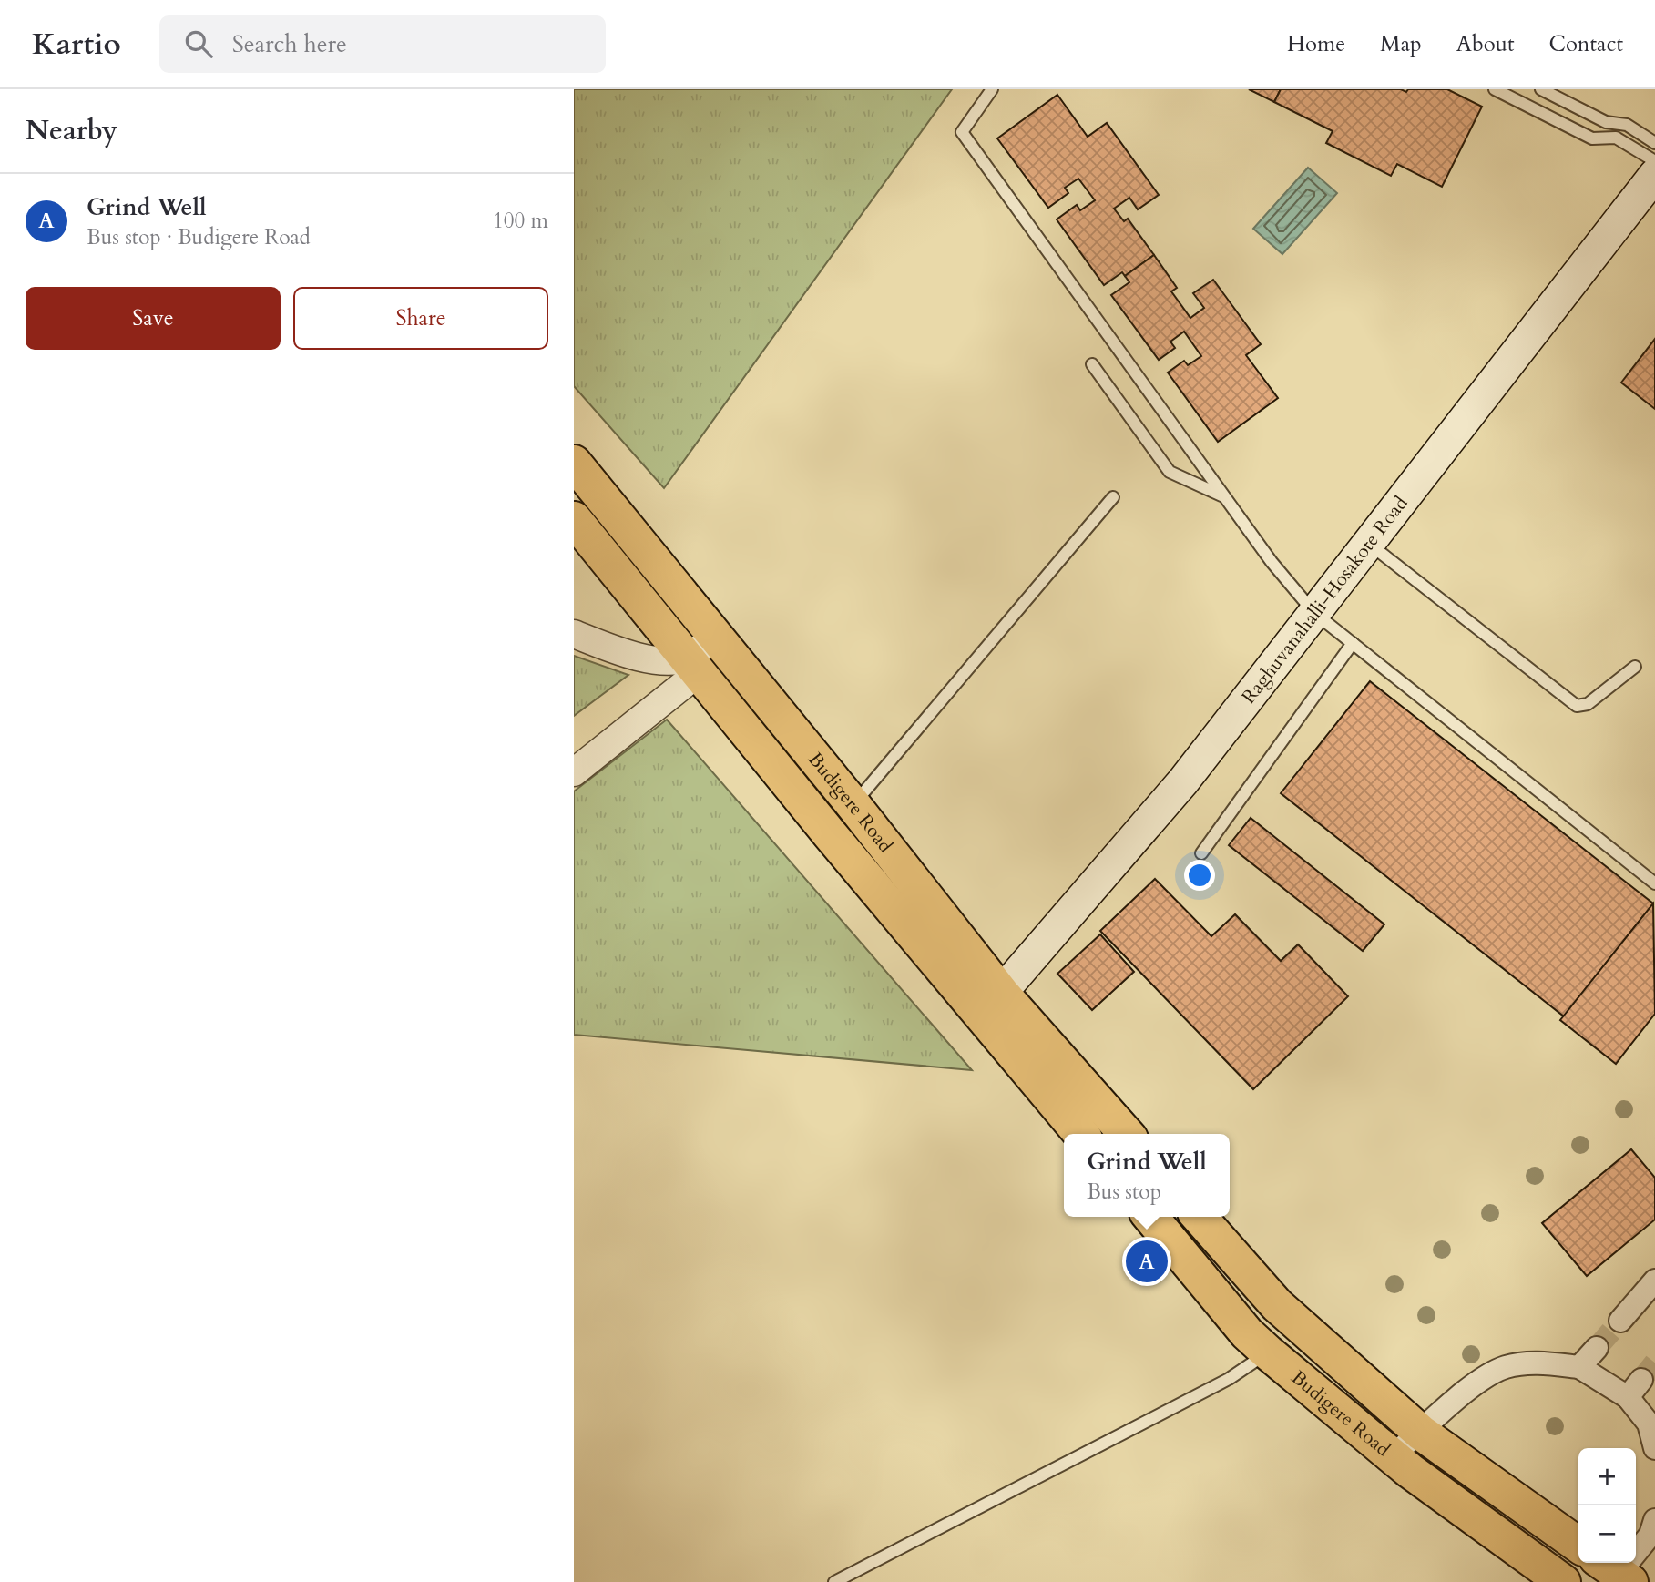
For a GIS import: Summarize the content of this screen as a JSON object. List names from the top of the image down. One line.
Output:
{"streets":{"main road":["Raghuvanahalli-Hosakote Road","Budigere Road"]},"crossings":[["Raghuvanahalli-Hosakote Road","Budigere Road"]],"page":{"header":"Kartio","search":"Search here","nav":["Home","Map","About","Contact"],"heading":"Nearby","list":[{"mark":"A","name":"Grind Well","note":"Bus stop · Budigere Road","value":"100 m"}],"buttons":["Save","Share"],"popup":["Grind Well","Bus stop"],"pins":"A","map_buttons":["+","−"]}}
